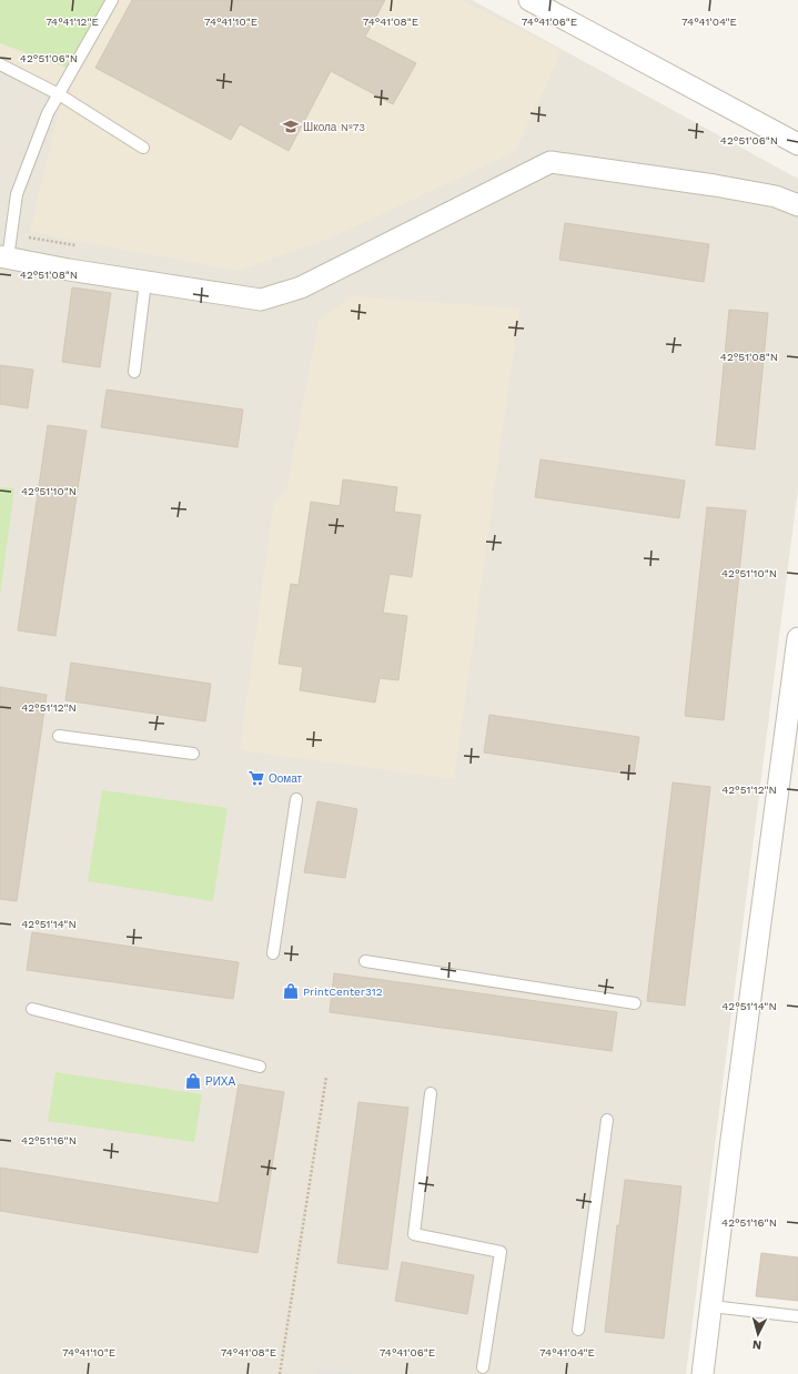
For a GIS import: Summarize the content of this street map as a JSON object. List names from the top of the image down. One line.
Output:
{"places":{"school or university":["Школа №73"],"supermarket":["Оомат"],"shop":["PrintCenter312","РИХА"]},"north":"bottom","coordinates":["74°41'12\"E","74°41'10\"E","74°41'08\"E","74°41'06\"E","74°41'04\"E","42°51'06\"N","42°51'08\"N","42°51'10\"N","42°51'12\"N","42°51'14\"N","42°51'16\"N"]}
